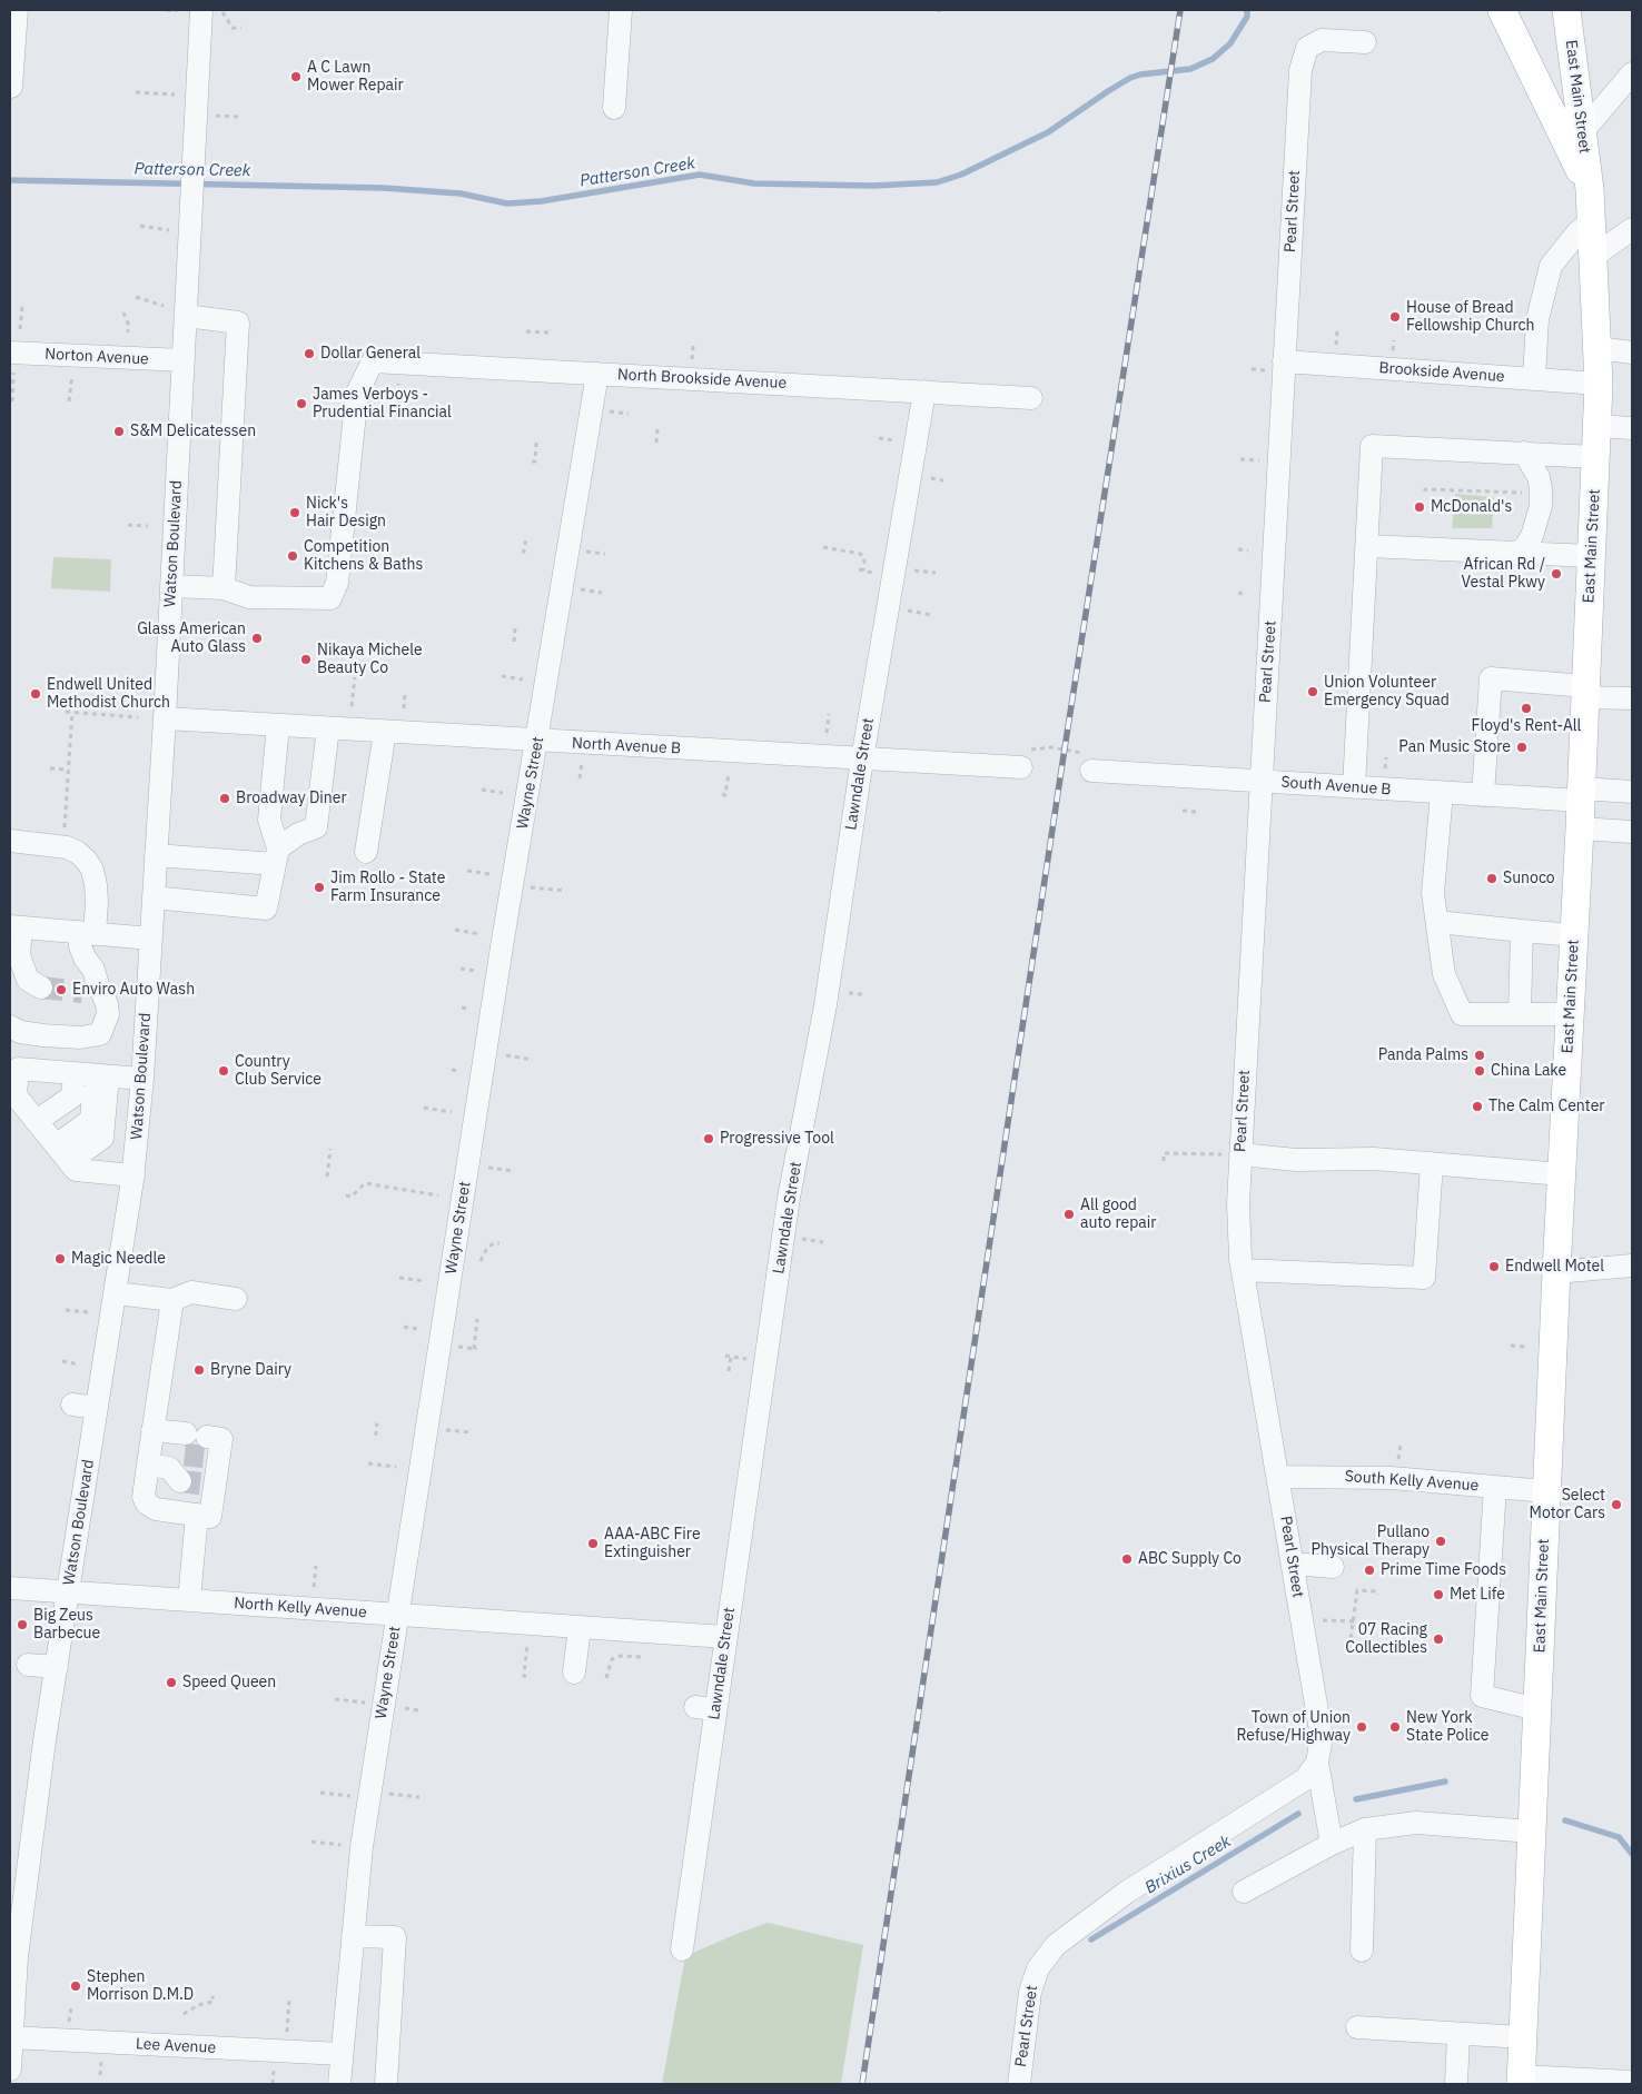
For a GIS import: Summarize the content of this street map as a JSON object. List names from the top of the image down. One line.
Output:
{"streets":{"main road":["East Main Street"],"street":["Pearl Street","Norton Avenue","Brookside Avenue","North Brookside Avenue","Watson Boulevard","North Avenue B","Lawndale Street","Wayne Street","South Avenue B","South Kelly Avenue","North Kelly Avenue","Lee Avenue"]},"crossings":[["East Main Street","Brookside Avenue"],["East Main Street","South Avenue B"],["East Main Street","South Kelly Avenue"],["Pearl Street","Brookside Avenue"],["Pearl Street","South Avenue B"],["Pearl Street","South Kelly Avenue"],["Norton Avenue","Watson Boulevard"],["North Brookside Avenue","Lawndale Street"],["North Brookside Avenue","Wayne Street"],["Watson Boulevard","North Avenue B"],["Watson Boulevard","North Kelly Avenue"],["Watson Boulevard","Lee Avenue"],["North Avenue B","Lawndale Street"],["North Avenue B","Wayne Street"],["Lawndale Street","North Kelly Avenue"],["Wayne Street","North Kelly Avenue"],["Wayne Street","Lee Avenue"]],"water":["Patterson Creek","Brixius Creek"],"places":["A C Lawn Mower Repair","House of Bread Fellowship Church","Dollar General","James Verboys - Prudential Financial","S&M Delicatessen","McDonald's","Nick's Hair Design","Competition Kitchens & Baths","African Rd / Vestal Pkwy","Glass American Auto Glass","Nikaya Michele Beauty Co","Union Volunteer Emergency Squad","Endwell United Methodist Church","Floyd's Rent-All","Pan Music Store","Broadway Diner","Sunoco","Jim Rollo - State Farm Insurance","Enviro Auto Wash","Panda Palms","Country Club Service","China Lake","The Calm Center","Progressive Tool","All good auto repair","Magic Needle","Endwell Motel","Bryne Dairy","Select Motor Cars","Pullano Physical Therapy","AAA-ABC Fire Extinguisher","ABC Supply Co","Prime Time Foods","Met Life","Big Zeus Barbecue","07 Racing Collectibles","Speed Queen","Town of Union Refuse/Highway","New York State Police","Stephen Morrison D.M.D"]}
